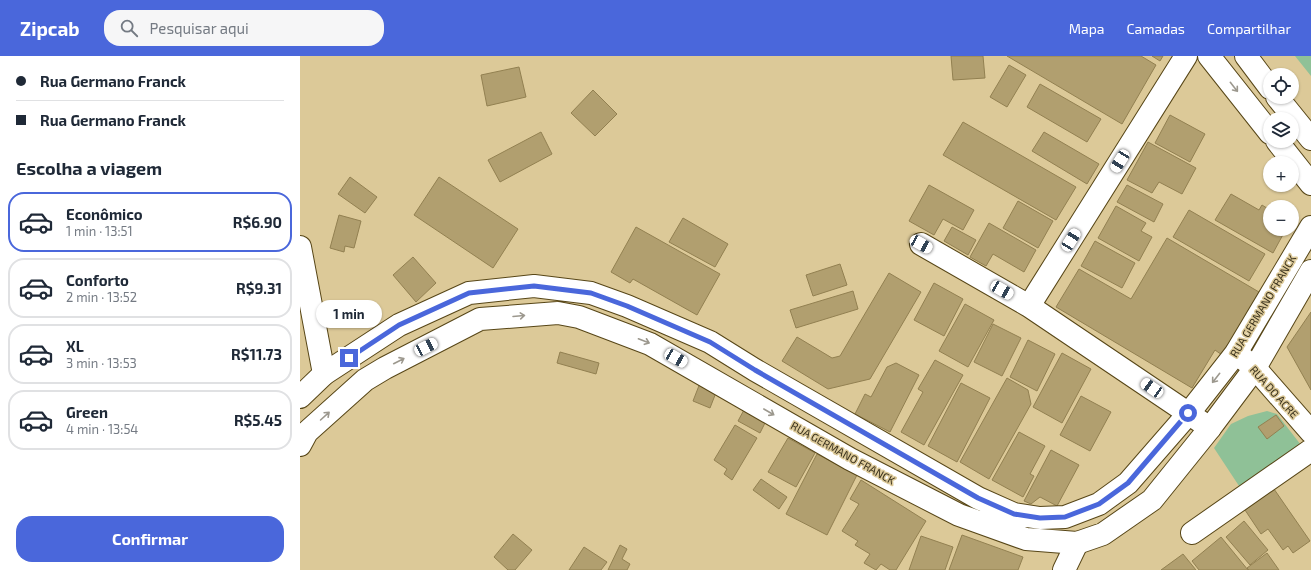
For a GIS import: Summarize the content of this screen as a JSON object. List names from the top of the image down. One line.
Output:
{"streets":{"main road":["RUA GERMANO FRANCK","RUA DO ACRE"]},"crossings":[["RUA GERMANO FRANCK","RUA DO ACRE"]],"page":{"header":"Zipcab","search":"Pesquisar aqui","nav":["Mapa","Camadas","Compartilhar"],"banner":["Rua Germano Franck","Rua Germano Franck"],"map_buttons":["+","−"],"heading":"Escolha a viagem","list":[{"name":"Econômico","note":"1 min · 13:51","value":"R$6.90"},{"name":"Conforto","note":"2 min · 13:52","value":"R$9.31"},{"name":"XL","note":"3 min · 13:53","value":"R$11.73"},{"name":"Green","note":"4 min · 13:54","value":"R$5.45"}],"bubble":"1 min","buttons":"Confirmar"}}
